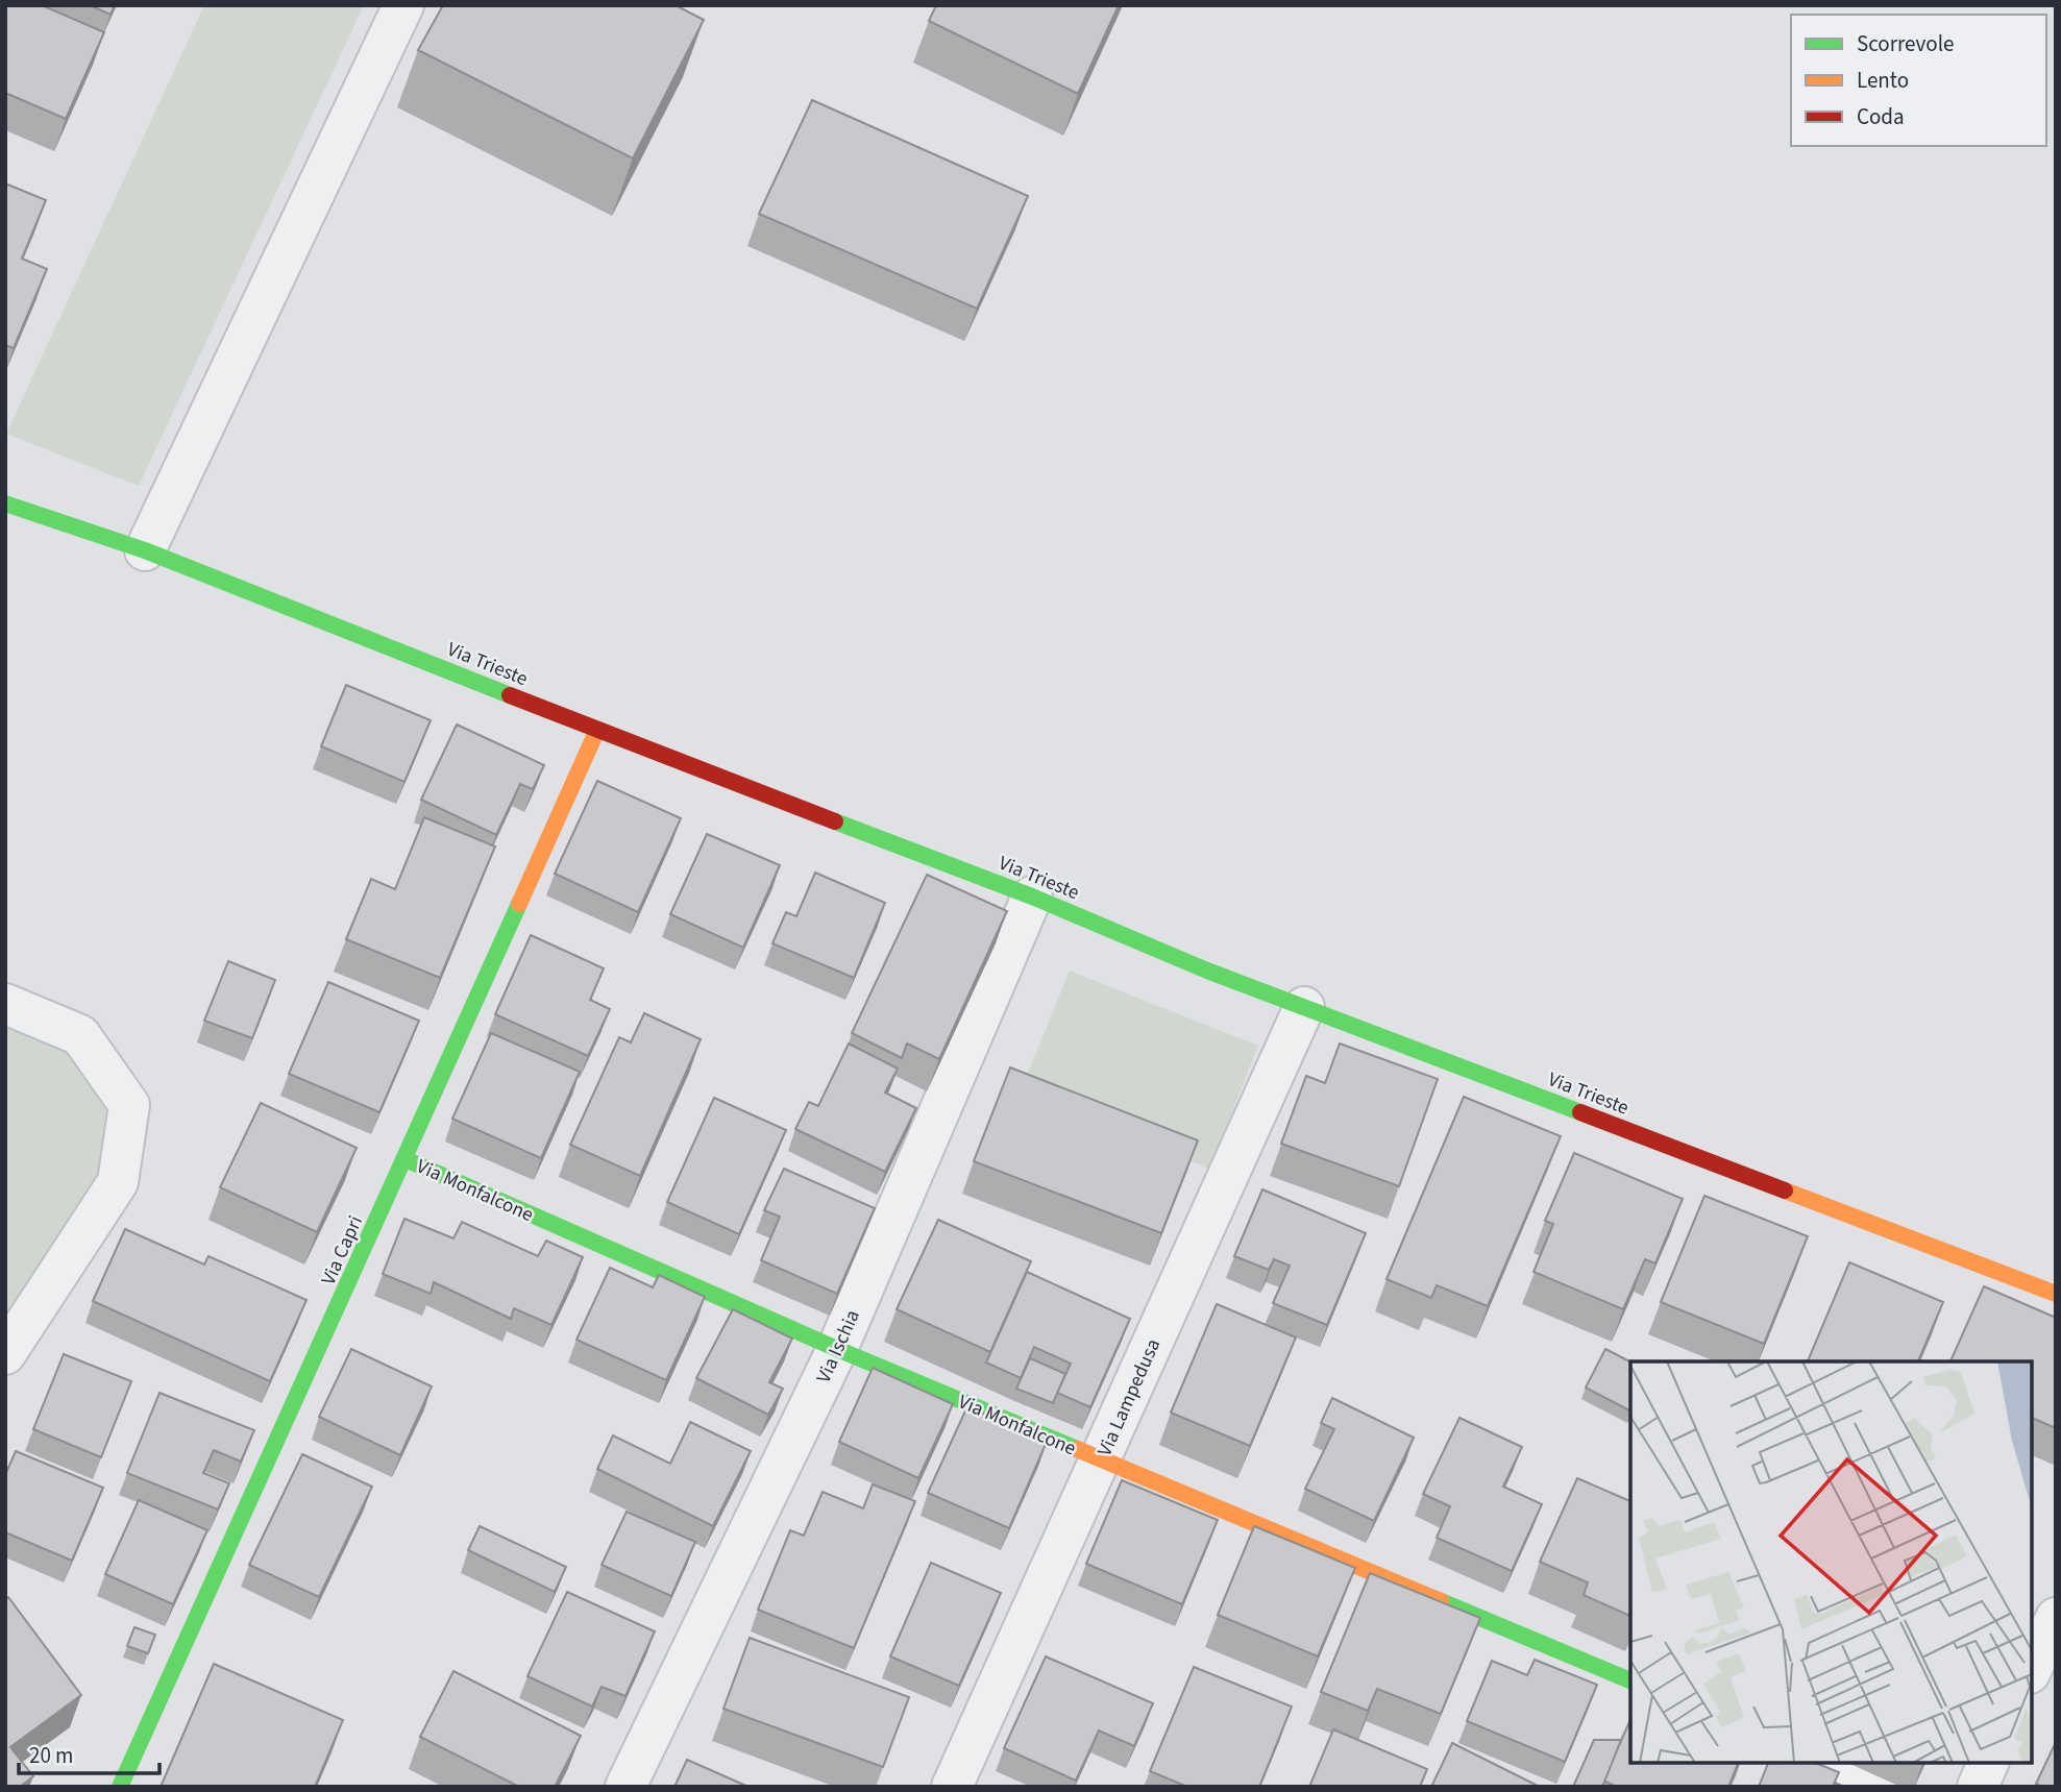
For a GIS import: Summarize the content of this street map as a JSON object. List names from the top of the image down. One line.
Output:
{"streets":{"street":["Via Trieste","Via Monfalcone","Via Capri","Via Ischia","Via Lampedusa"]},"crossings":[["Via Trieste","Via Capri"],["Via Trieste","Via Ischia"],["Via Trieste","Via Lampedusa"],["Via Monfalcone","Via Capri"],["Via Monfalcone","Via Ischia"],["Via Monfalcone","Via Lampedusa"]],"legend":["Scorrevole","Lento","Coda"],"scale_bar":"20 m"}
